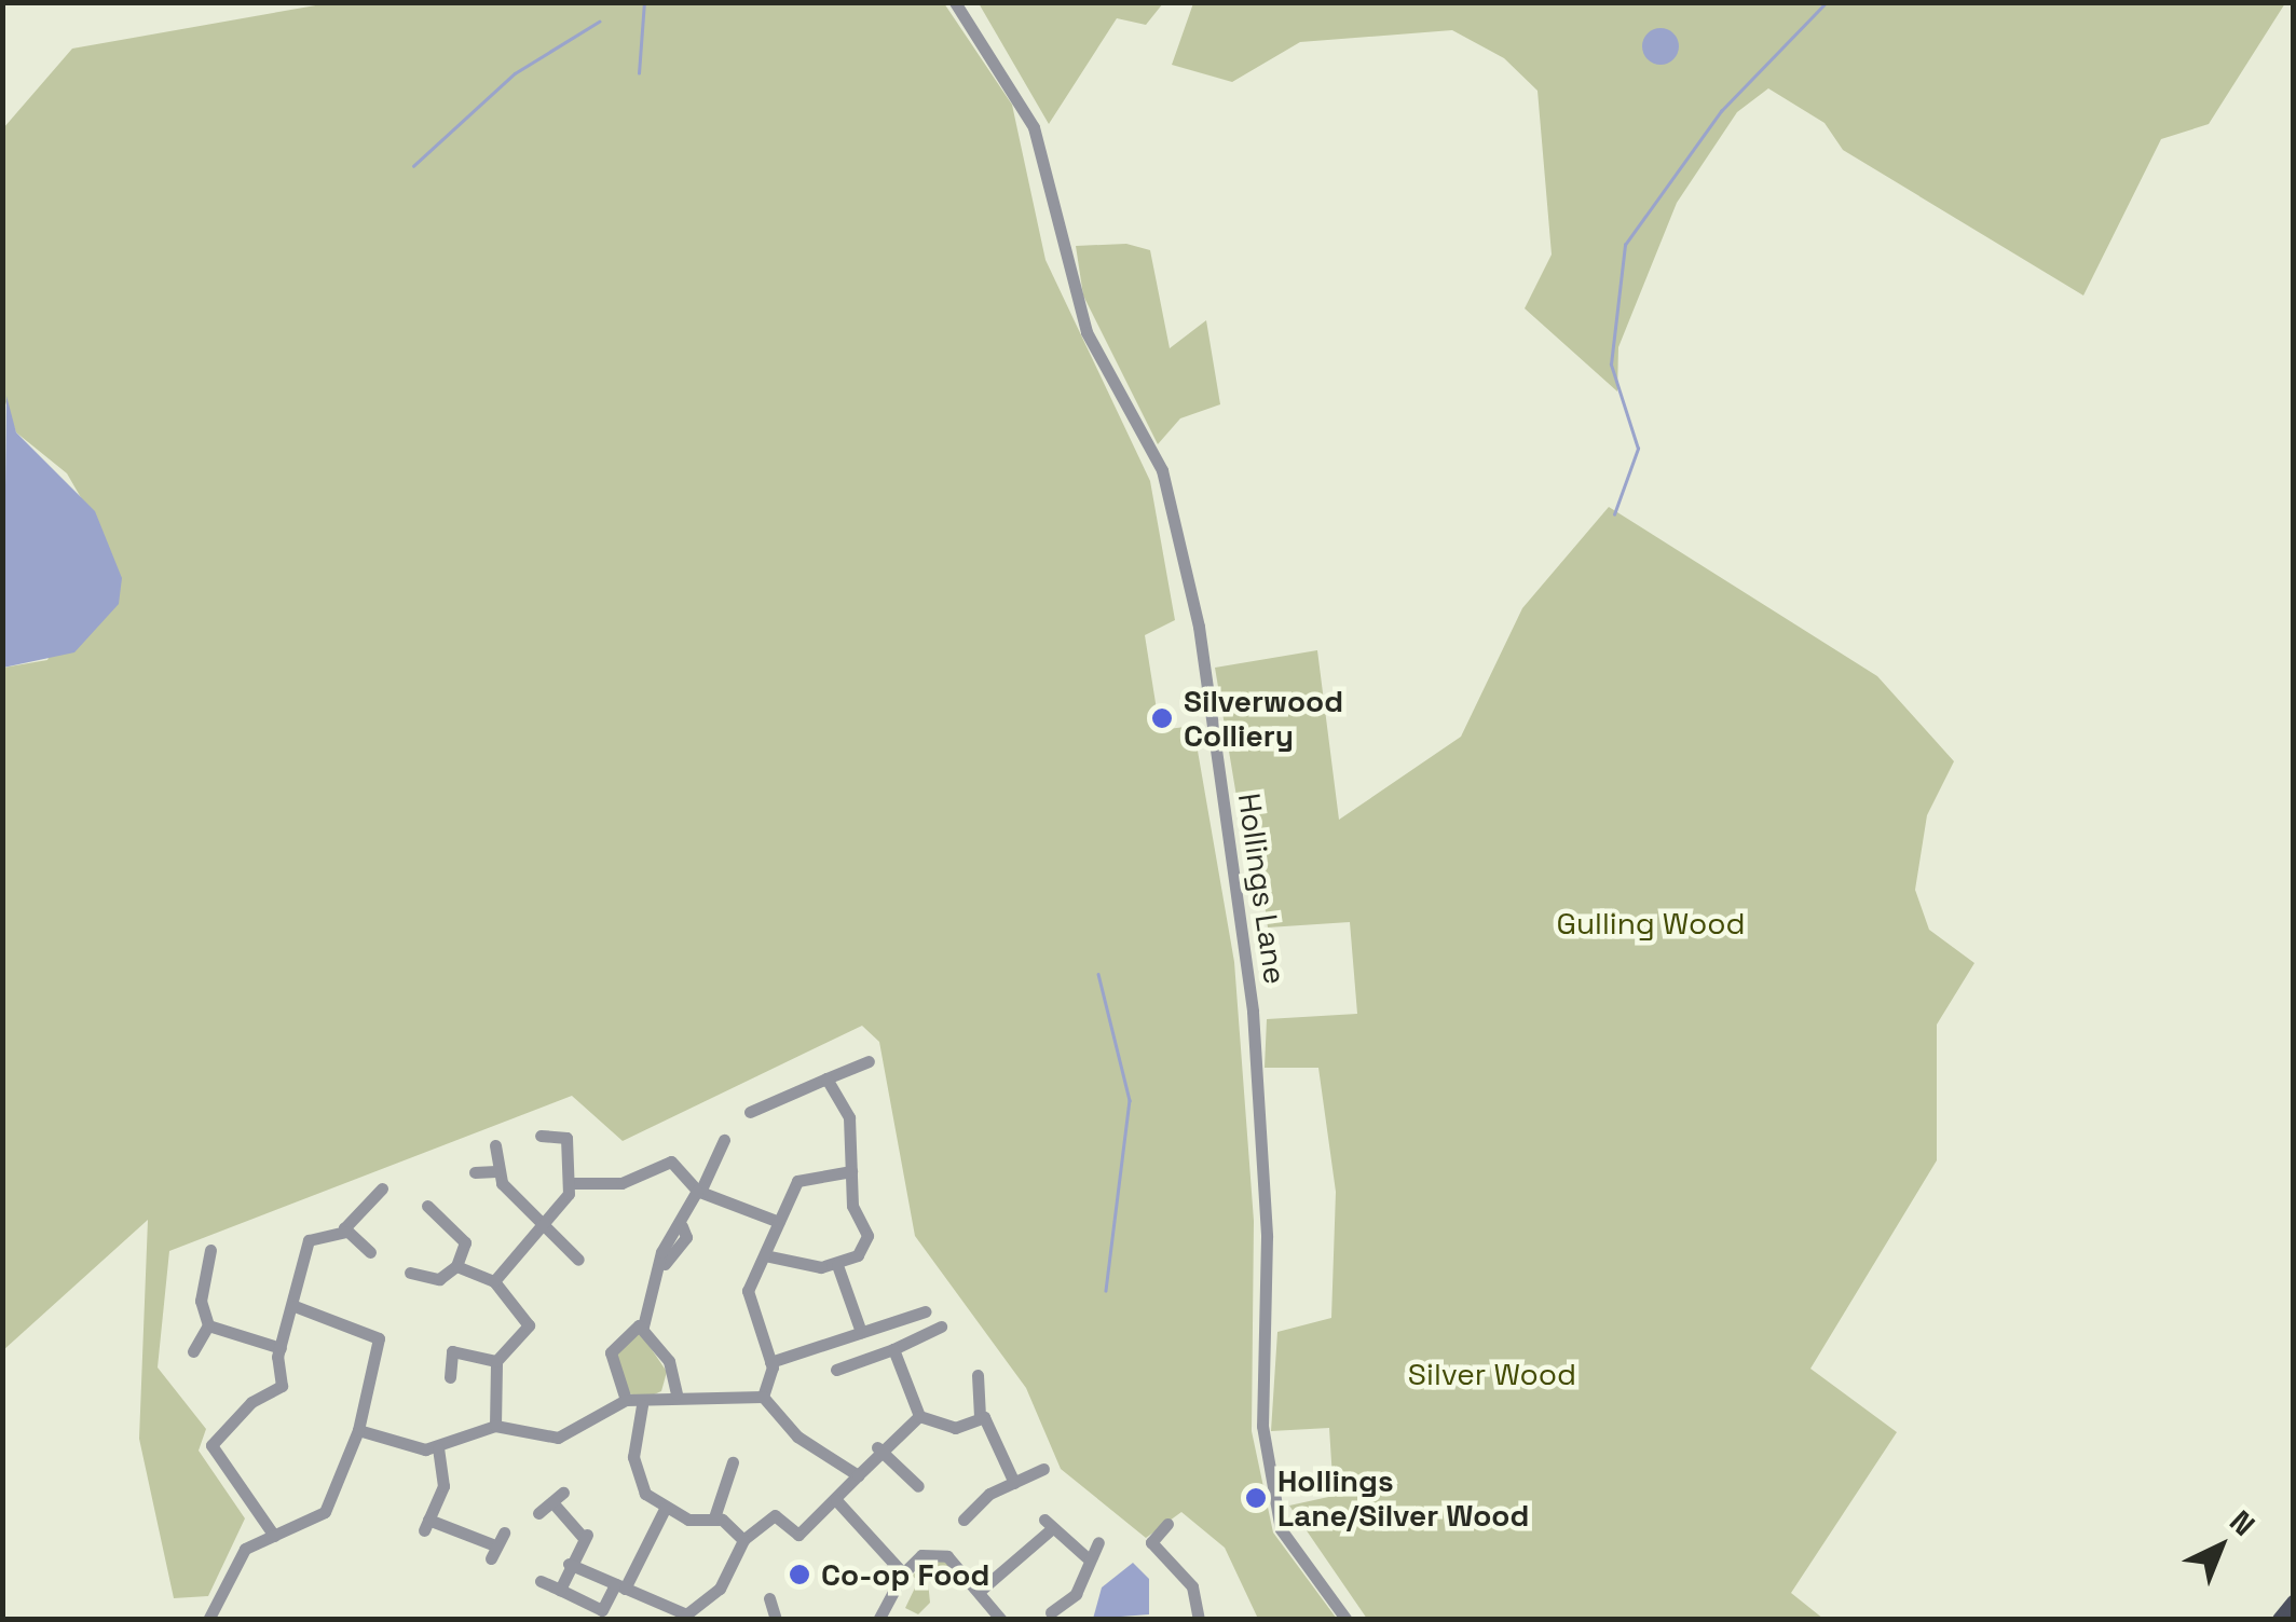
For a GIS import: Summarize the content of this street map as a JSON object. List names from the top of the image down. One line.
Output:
{"streets":{"street":["Hollings Lane"]},"parks":["Gulling Wood","Silver Wood"],"places":["Silverwood Colliery","Hollings Lane/Silver Wood","Co-op Food"],"north":"top right"}
